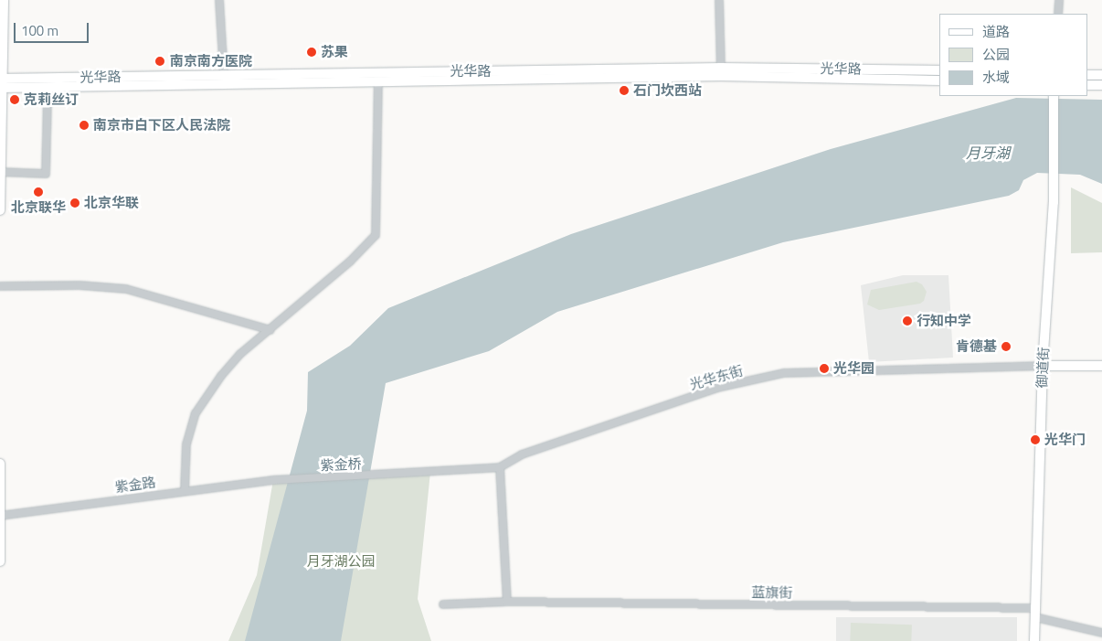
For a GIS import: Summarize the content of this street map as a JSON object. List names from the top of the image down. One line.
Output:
{"streets":{"main road":["光华路","御道街"],"street":["光华东街","紫金桥","紫金路","蓝旗街"]},"crossings":[["御道街","光华东街"],["御道街","蓝旗街"],["光华东街","紫金桥"],["紫金桥","紫金路"]],"water":["月牙湖"],"parks":["月牙湖公园"],"places":["苏果","南京南方医院","石门坎西站","克莉丝订","南京市白下区人民法院","北京联华","北京华联","行知中学","肯德基","光华园","光华门"],"legend":["道路","公园","水域"],"scale_bar":"100 m"}
